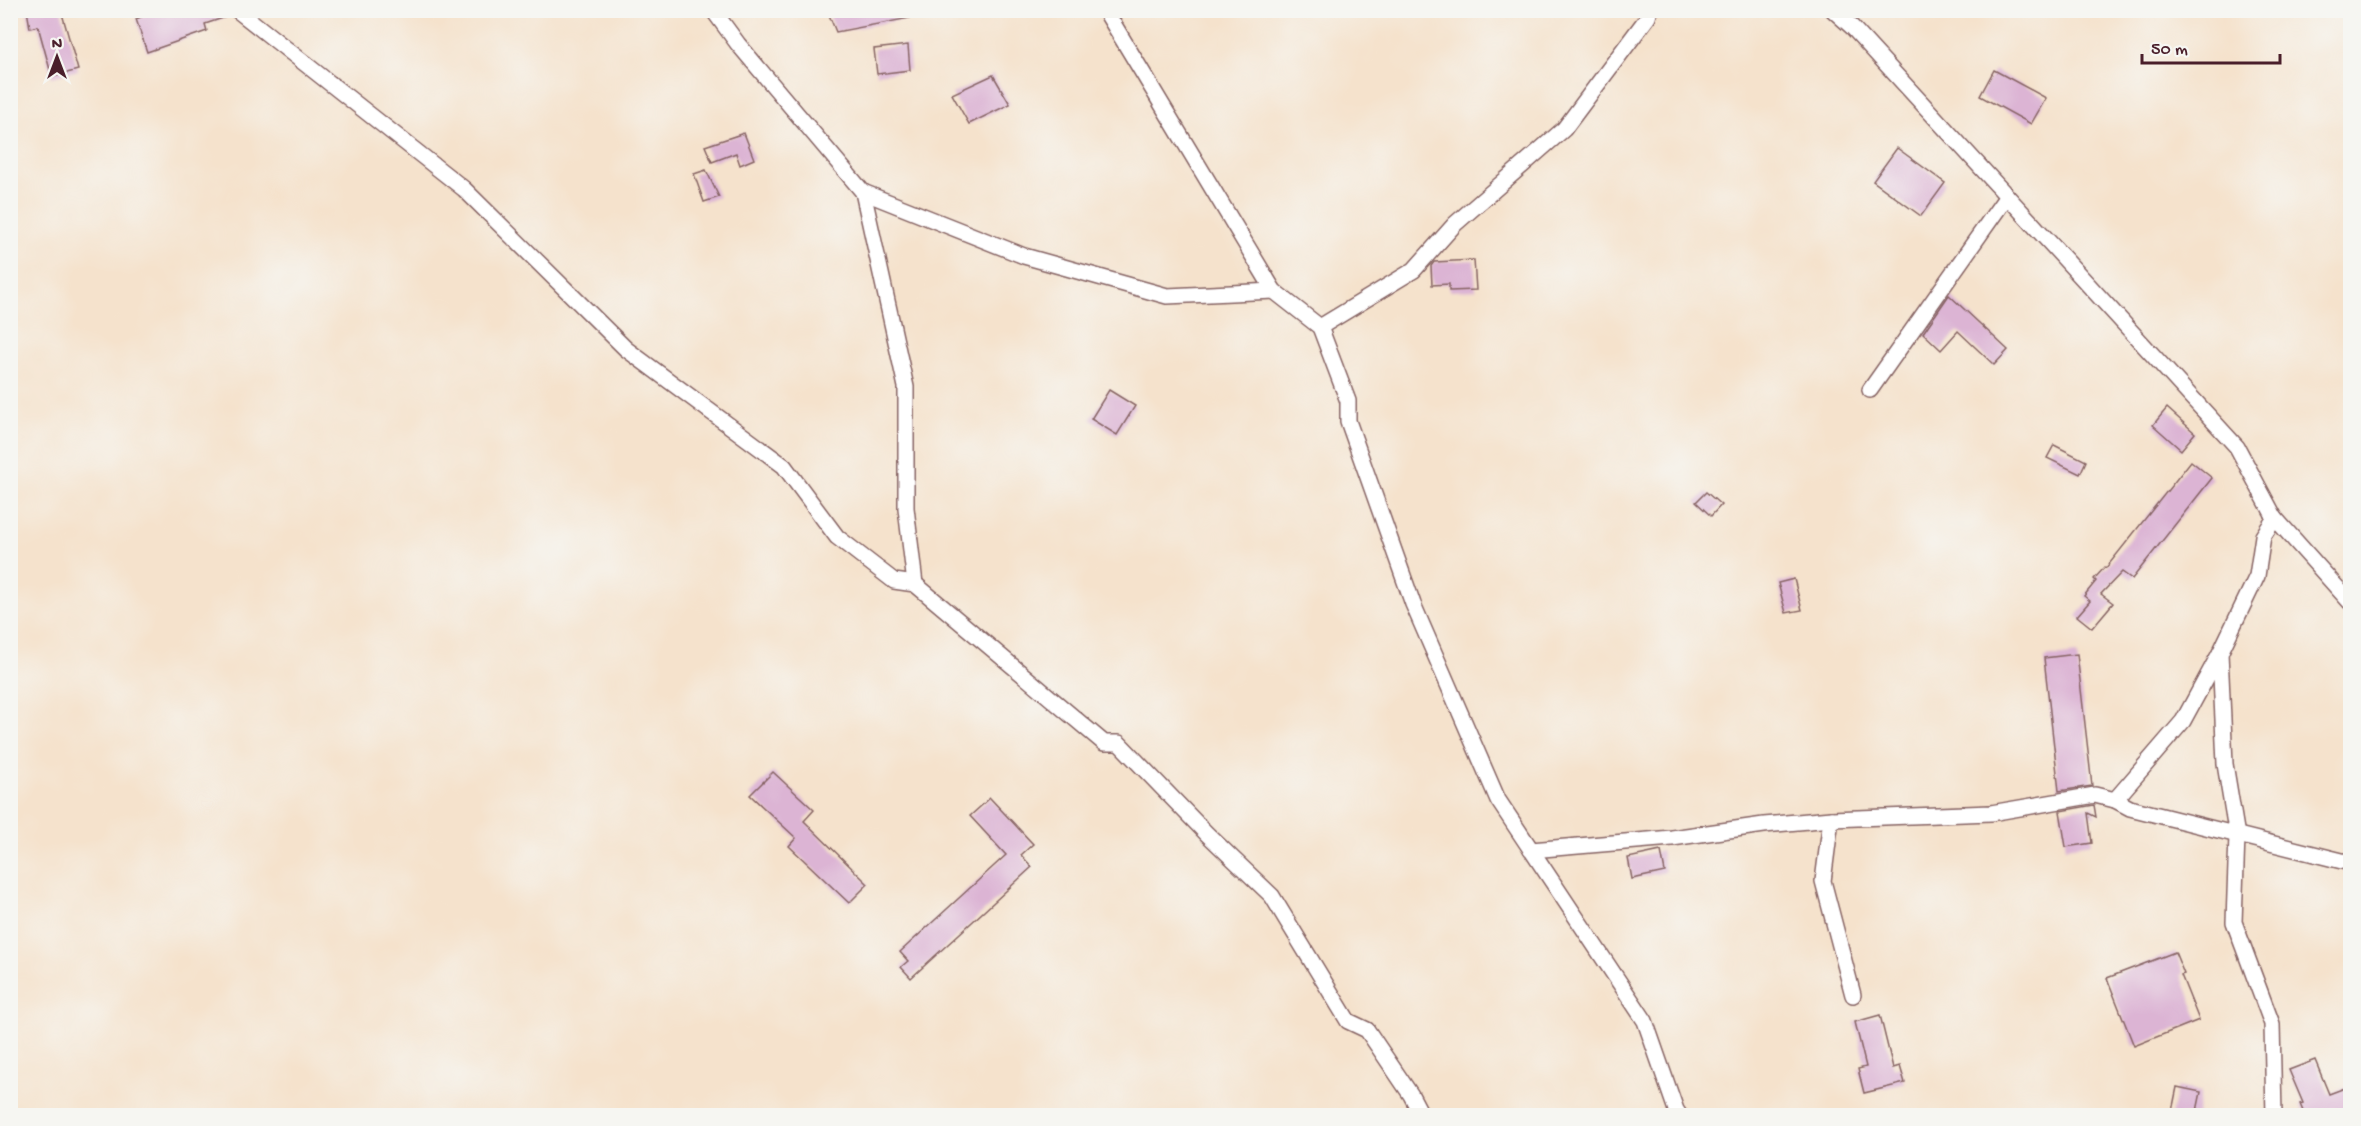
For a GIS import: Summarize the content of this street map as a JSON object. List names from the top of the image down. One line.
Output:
{"scale_bar":"50 m","north":"top"}
